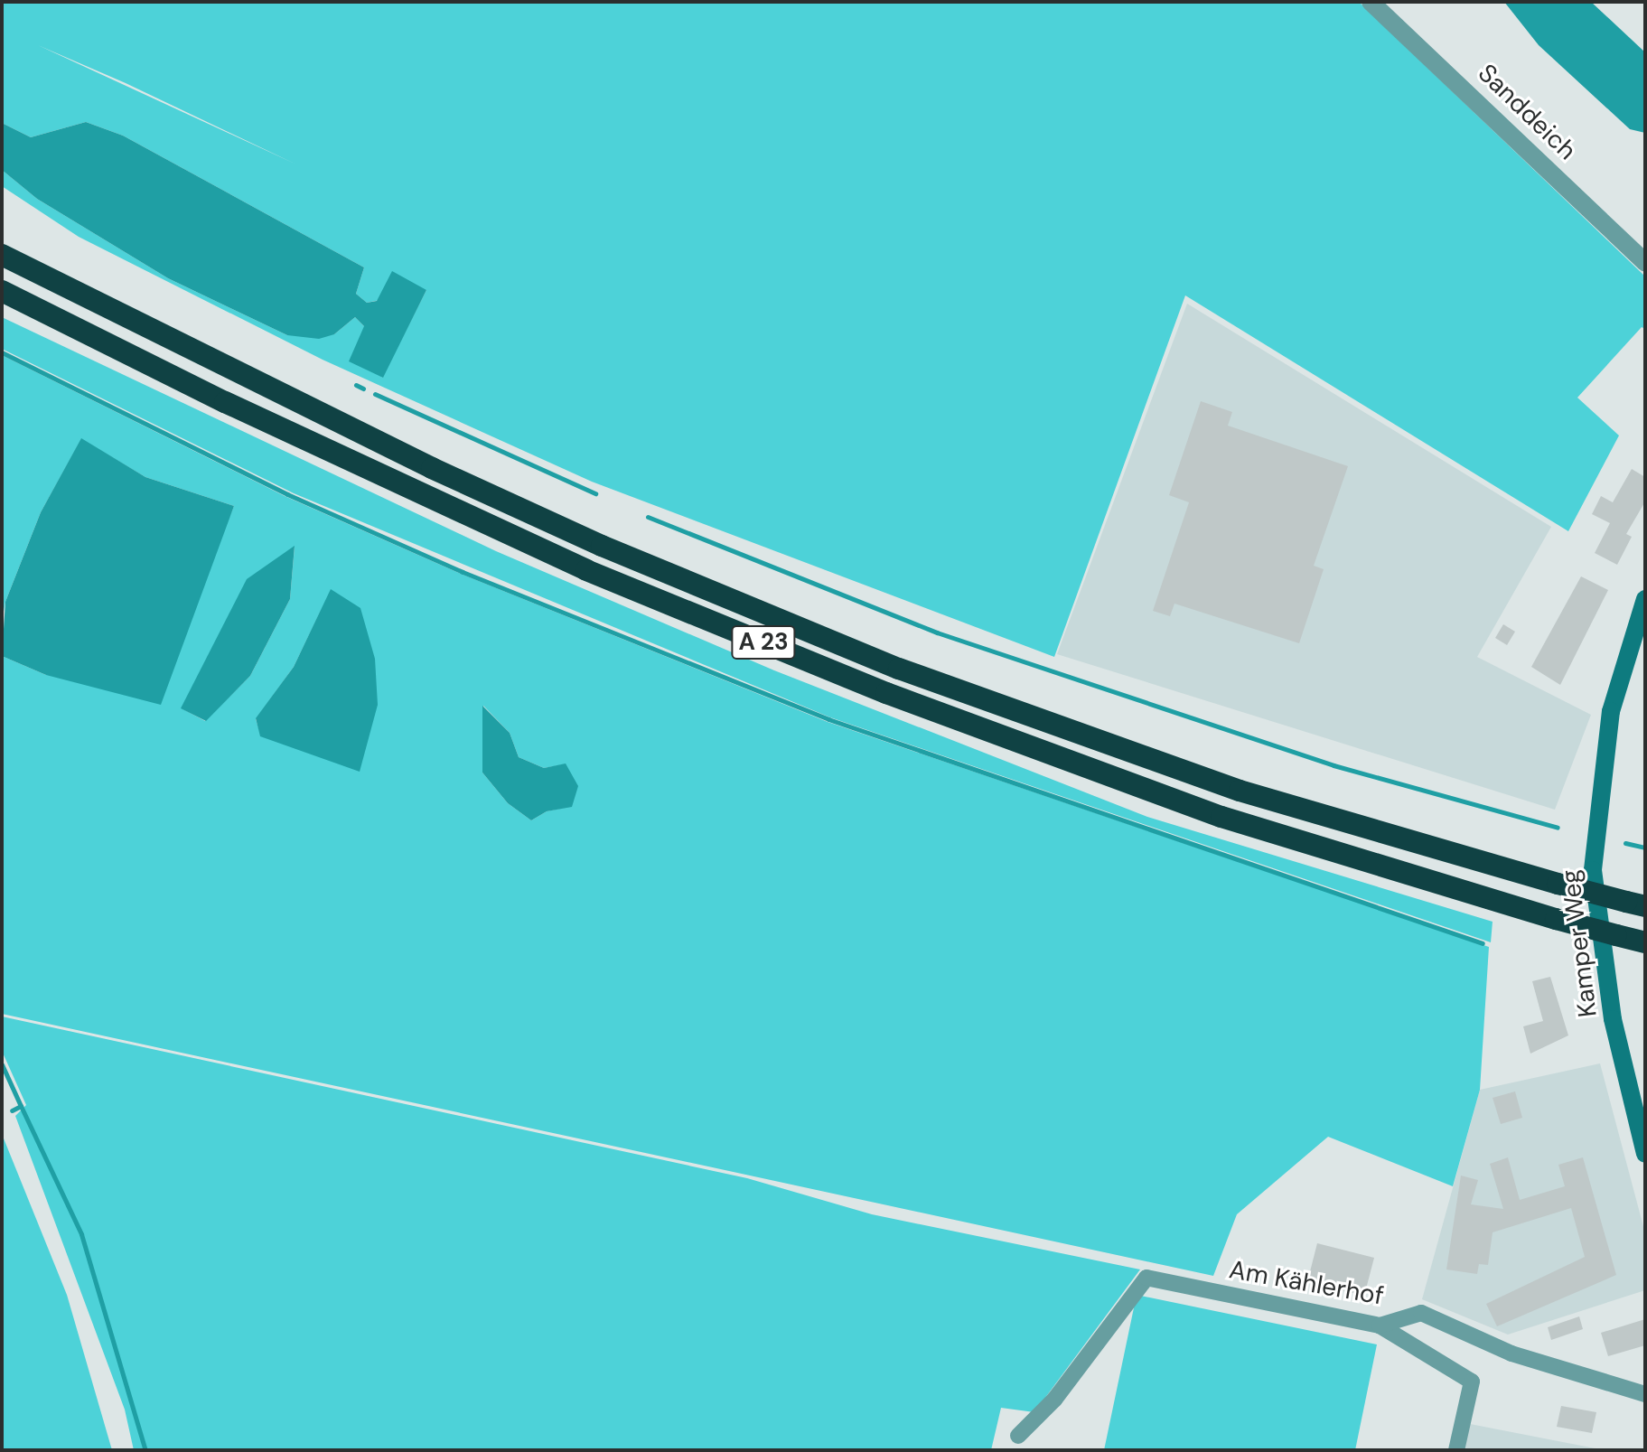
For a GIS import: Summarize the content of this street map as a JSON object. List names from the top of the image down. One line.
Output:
{"streets":{"highway":["A 23"],"main road":["Kamper Weg"],"street":["Sanddeich","Am Kählerhof"]}}
